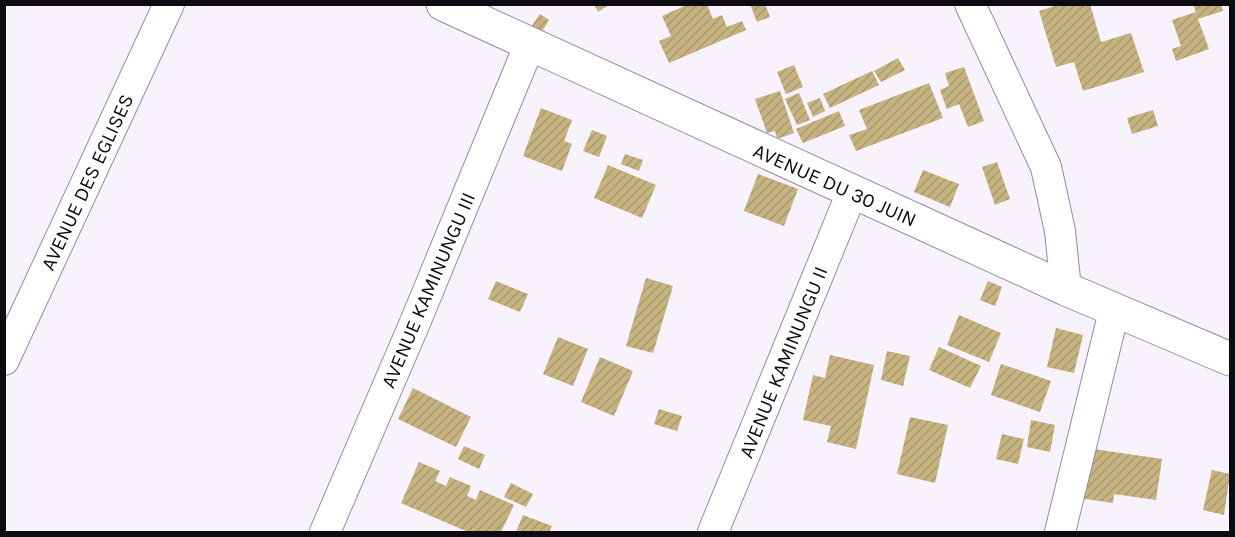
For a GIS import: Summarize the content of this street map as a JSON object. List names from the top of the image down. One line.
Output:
{"streets":{"street":["AVENUE DES EGLISES","AVENUE DU 30 JUIN","AVENUE KAMINUNGU III","AVENUE KAMINUNGU II"]},"crossings":[["AVENUE DU 30 JUIN","AVENUE KAMINUNGU III"],["AVENUE DU 30 JUIN","AVENUE KAMINUNGU II"]]}
